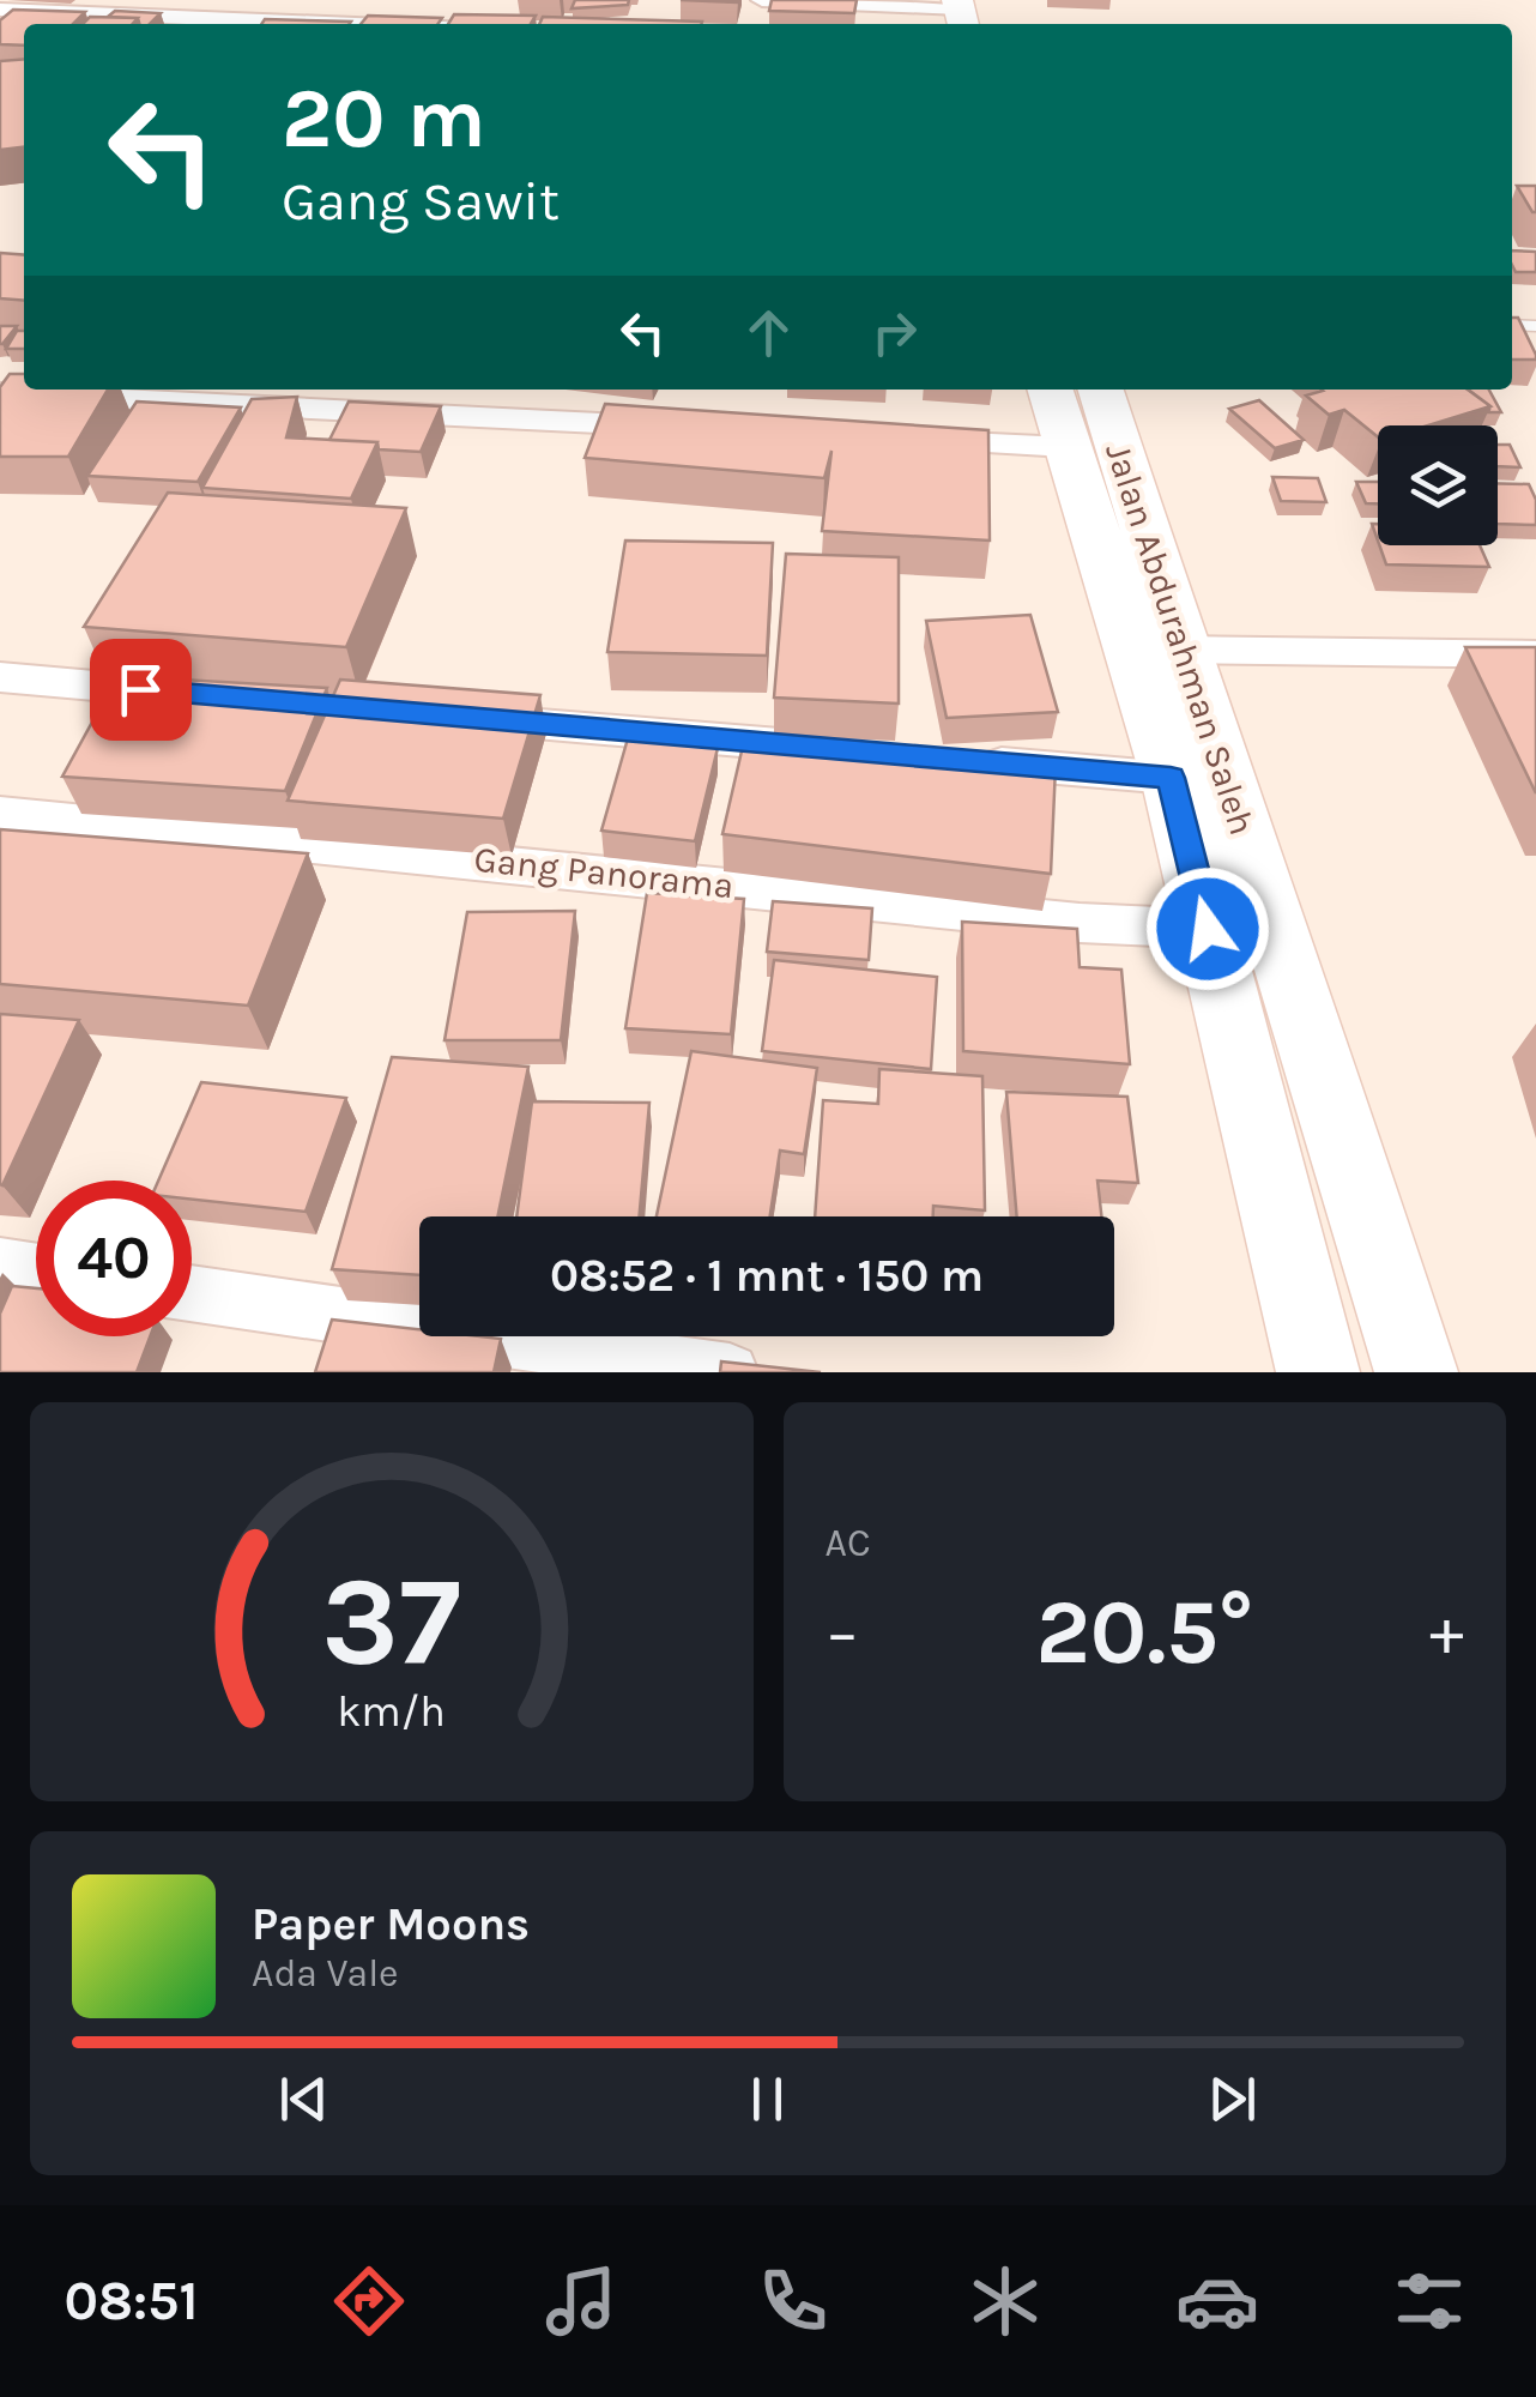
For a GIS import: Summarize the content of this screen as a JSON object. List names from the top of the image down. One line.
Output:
{"streets":{"street":["Jalan Abdurahman Saleh","Gang Panorama"]},"crossings":[["Jalan Abdurahman Saleh","Gang Panorama"]],"page":{"turn":["20 m","Gang Sawit"],"limit":"40","trip":"08:52 · 1 mnt · 150 m","tile":"AC","heat":["−","20.5°","+"],"song":["Paper Moons","Ada Vale"],"tabs":"08:51","gauge":["37","km/h"]}}
